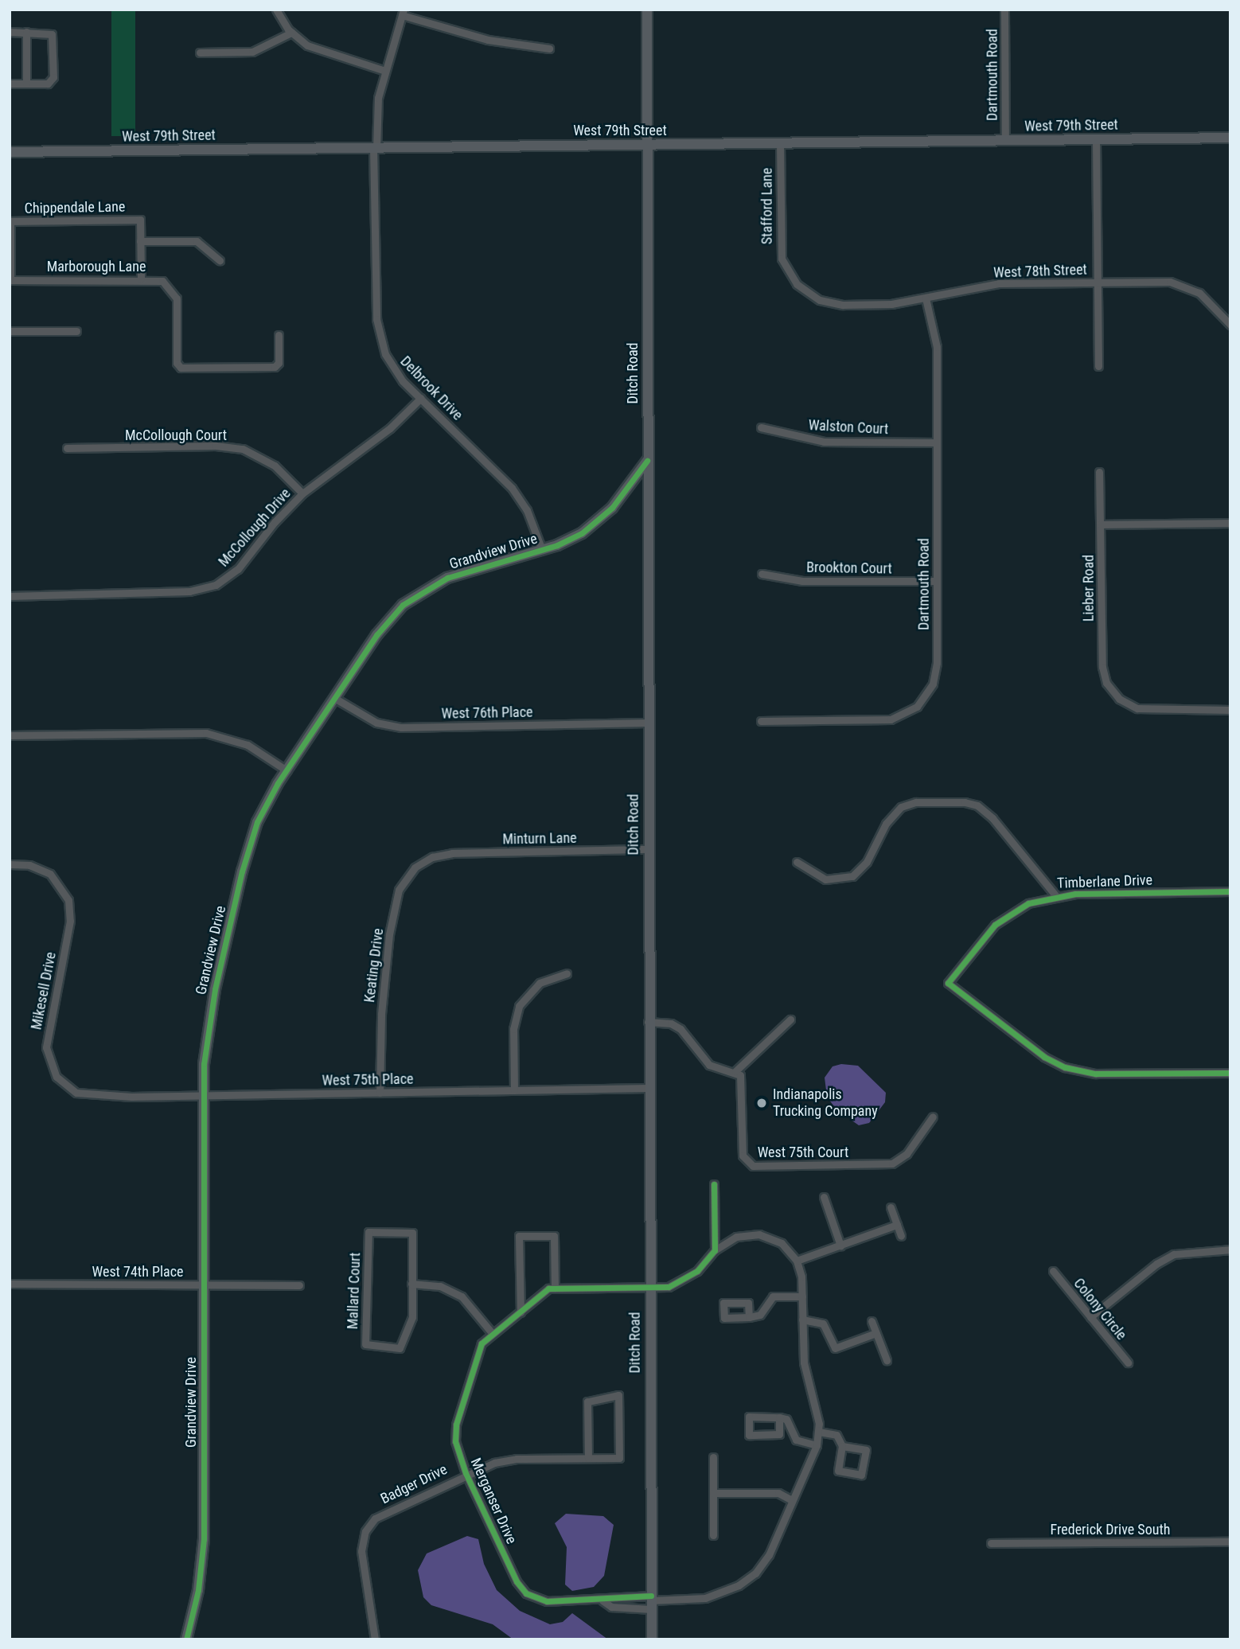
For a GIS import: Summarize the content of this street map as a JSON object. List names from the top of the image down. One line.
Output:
{"streets":{"main road":["West 79th Street","Ditch Road","Grandview Drive"],"street":["Dartmouth Road","Stafford Lane","Chippendale Lane","Marborough Lane","West 78th Street","Delbrook Drive","Walston Court","McCollough Court","McCollough Drive","Brookton Court","Lieber Road","West 76th Place","Minturn Lane","Timberlane Drive","Keating Drive","Mikesell Drive","West 75th Place","West 75th Court","West 74th Place","Mallard Court","Colony Circle","Badger Drive","Merganser Drive","Frederick Drive South"]},"crossings":[["Dartmouth Road","West 79th Street"],["Dartmouth Road","West 78th Street"],["Dartmouth Road","Walston Court"],["Dartmouth Road","Brookton Court"],["West 79th Street","Stafford Lane"],["West 79th Street","Ditch Road"],["West 79th Street","Delbrook Drive"],["Stafford Lane","West 78th Street"],["Chippendale Lane","Marborough Lane"],["Ditch Road","Grandview Drive"],["Ditch Road","West 76th Place"],["Ditch Road","Minturn Lane"],["Ditch Road","West 75th Place"],["Ditch Road","Merganser Drive"],["Delbrook Drive","McCollough Drive"],["Delbrook Drive","Grandview Drive"],["McCollough Court","McCollough Drive"],["Grandview Drive","West 76th Place"],["Grandview Drive","West 75th Place"],["Grandview Drive","West 74th Place"],["Minturn Lane","Keating Drive"],["Keating Drive","West 75th Place"],["Mikesell Drive","West 75th Place"],["Badger Drive","Merganser Drive"]],"places":["Indianapolis Trucking Company"]}
